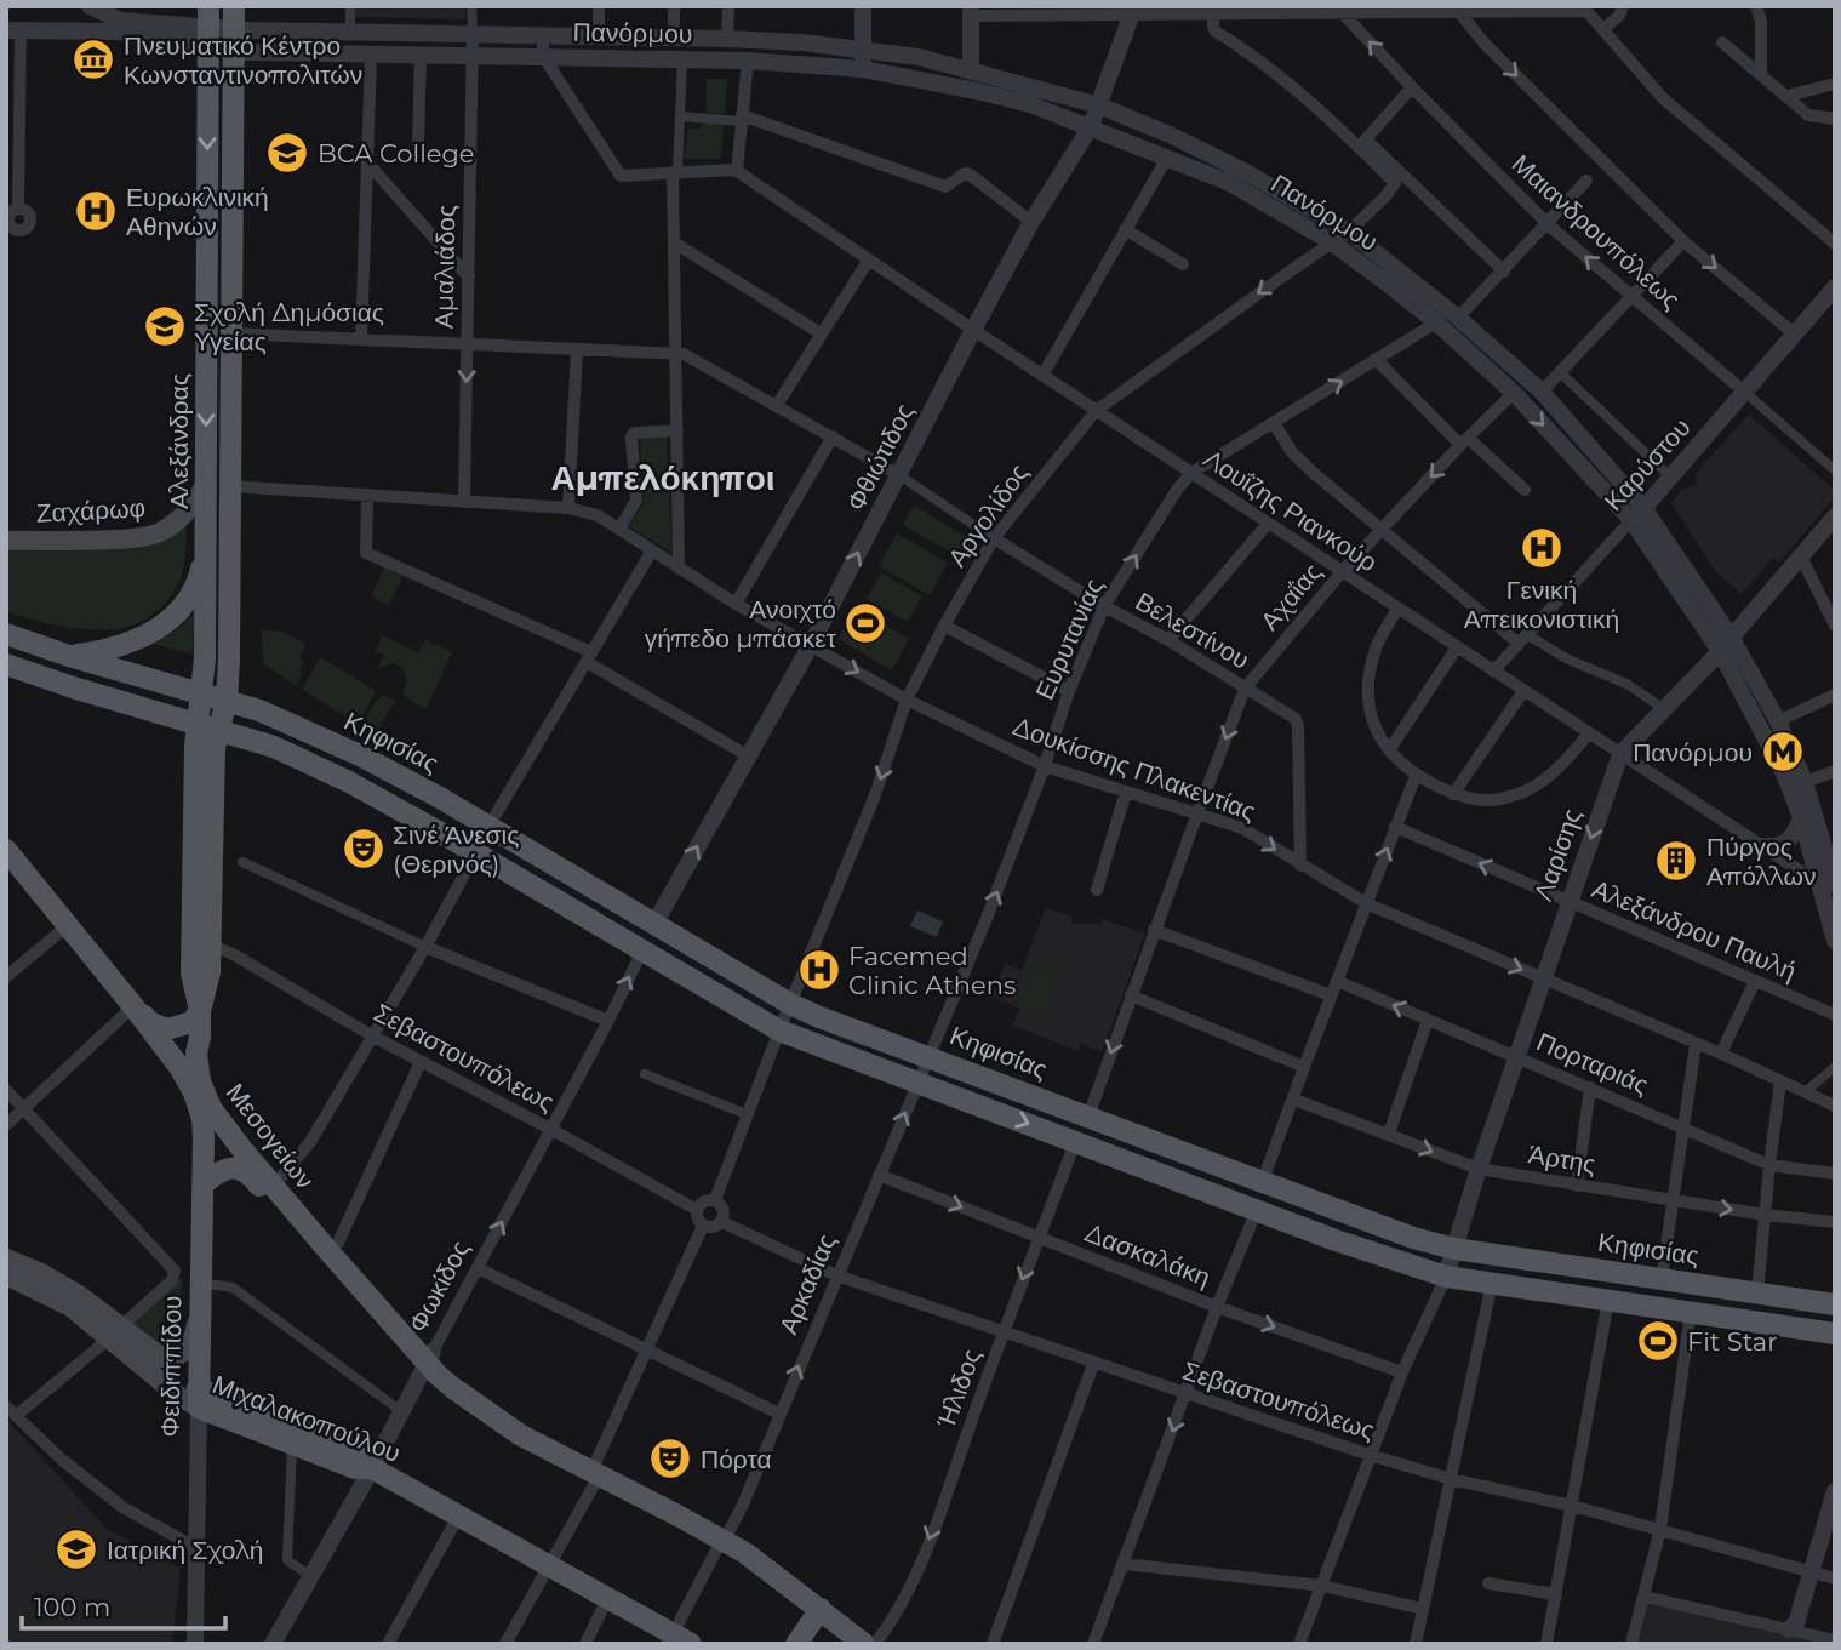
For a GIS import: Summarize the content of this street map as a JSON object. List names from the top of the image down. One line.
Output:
{"streets":{"main road":["Αλεξάνδρας","Ζαχάρωφ","Κηφισίας","Μεσογείων","Φειδιππίδου","Μιχαλακοπούλου"],"street":["Πανόρμου","Μαιανδρουπόλεως","Αμαλιάδος","Φθιώτιδος","Καρύστου","Λουΐζης Ριανκούρ","Αργολίδος","Αχαΐας","Βελεστίνου","Ευρυτανίας","Δουκίσσης Πλακεντίας","Λαρίσης","Αλεξάνδρου Παυλή","Σεβαστουπόλεως","Πορταριάς","Άρτης","Δασκαλάκη","Αρκαδίας","Φωκίδος","Ήλιδος"]},"crossings":[["Πανόρμου","Αμαλιάδος"],["Πανόρμου","Αλεξάνδρας"],["Πανόρμου","Φθιώτιδος"],["Πανόρμου","Καρύστου"],["Πανόρμου","Λουΐζης Ριανκούρ"],["Πανόρμου","Αργολίδος"],["Πανόρμου","Αχαΐας"],["Πανόρμου","Ευρυτανίας"],["Πανόρμου","Λαρίσης"],["Μαιανδρουπόλεως","Καρύστου"],["Αμαλιάδος","Δουκίσσης Πλακεντίας"],["Αλεξάνδρας","Ζαχάρωφ"],["Αλεξάνδρας","Κηφισίας"],["Αλεξάνδρας","Δουκίσσης Πλακεντίας"],["Φθιώτιδος","Λουΐζης Ριανκούρ"],["Φθιώτιδος","Βελεστίνου"],["Φθιώτιδος","Κηφισίας"],["Φθιώτιδος","Δουκίσσης Πλακεντίας"],["Καρύστου","Λουΐζης Ριανκούρ"],["Λουΐζης Ριανκούρ","Αργολίδος"],["Λουΐζης Ριανκούρ","Αχαΐας"],["Λουΐζης Ριανκούρ","Ευρυτανίας"],["Λουΐζης Ριανκούρ","Λαρίσης"],["Αργολίδος","Βελεστίνου"],["Αργολίδος","Κηφισίας"],["Αργολίδος","Δουκίσσης Πλακεντίας"],["Αργολίδος","Σεβαστουπόλεως"],["Αχαΐας","Βελεστίνου"],["Αχαΐας","Κηφισίας"],["Αχαΐας","Δουκίσσης Πλακεντίας"],["Βελεστίνου","Ευρυτανίας"],["Βελεστίνου","Δουκίσσης Πλακεντίας"],["Ευρυτανίας","Κηφισίας"],["Ευρυτανίας","Δουκίσσης Πλακεντίας"],["Ευρυτανίας","Αρκαδίας"],["Κηφισίας","Λαρίσης"],["Κηφισίας","Αρκαδίας"],["Δουκίσσης Πλακεντίας","Λαρίσης"],["Λαρίσης","Αλεξάνδρου Παυλή"],["Λαρίσης","Πορταριάς"],["Λαρίσης","Άρτης"],["Σεβαστουπόλεως","Αρκαδίας"],["Σεβαστουπόλεως","Φωκίδος"],["Σεβαστουπόλεως","Ήλιδος"],["Μεσογείων","Αρκαδίας"],["Μεσογείων","Φωκίδος"],["Μεσογείων","Φειδιππίδου"],["Δασκαλάκη","Αρκαδίας"],["Δασκαλάκη","Ήλιδος"],["Φωκίδος","Μιχαλακοπούλου"],["Φειδιππίδου","Μιχαλακοπούλου"]],"one_way":["Αργολίδος","Αχαΐας","Αλεξάνδρου Παυλή","Δασκαλάκη","Αρκαδίας"],"districts":["Αμπελόκηποι"],"places":{"museum":["Πνευματικό Κέντρο Κωνσταντινοπολιτών"],"school or university":["BCA College","Σχολή Δημόσιας Υγείας","Ιατρική Σχολή"],"hospital":["Ευρωκλινική Αθηνών","Γενική Απεικονιστική","Facemed Clinic Athens"],"sports":["Ανοιχτό γήπεδο μπάσκετ","Fit Star"],"metro station":["Πανόρμου"],"theatre":["Σινέ Άνεσις (Θερινός)","Πόρτα"],"building":["Πύργος Απόλλων"]},"scale_bar":"100 m"}
